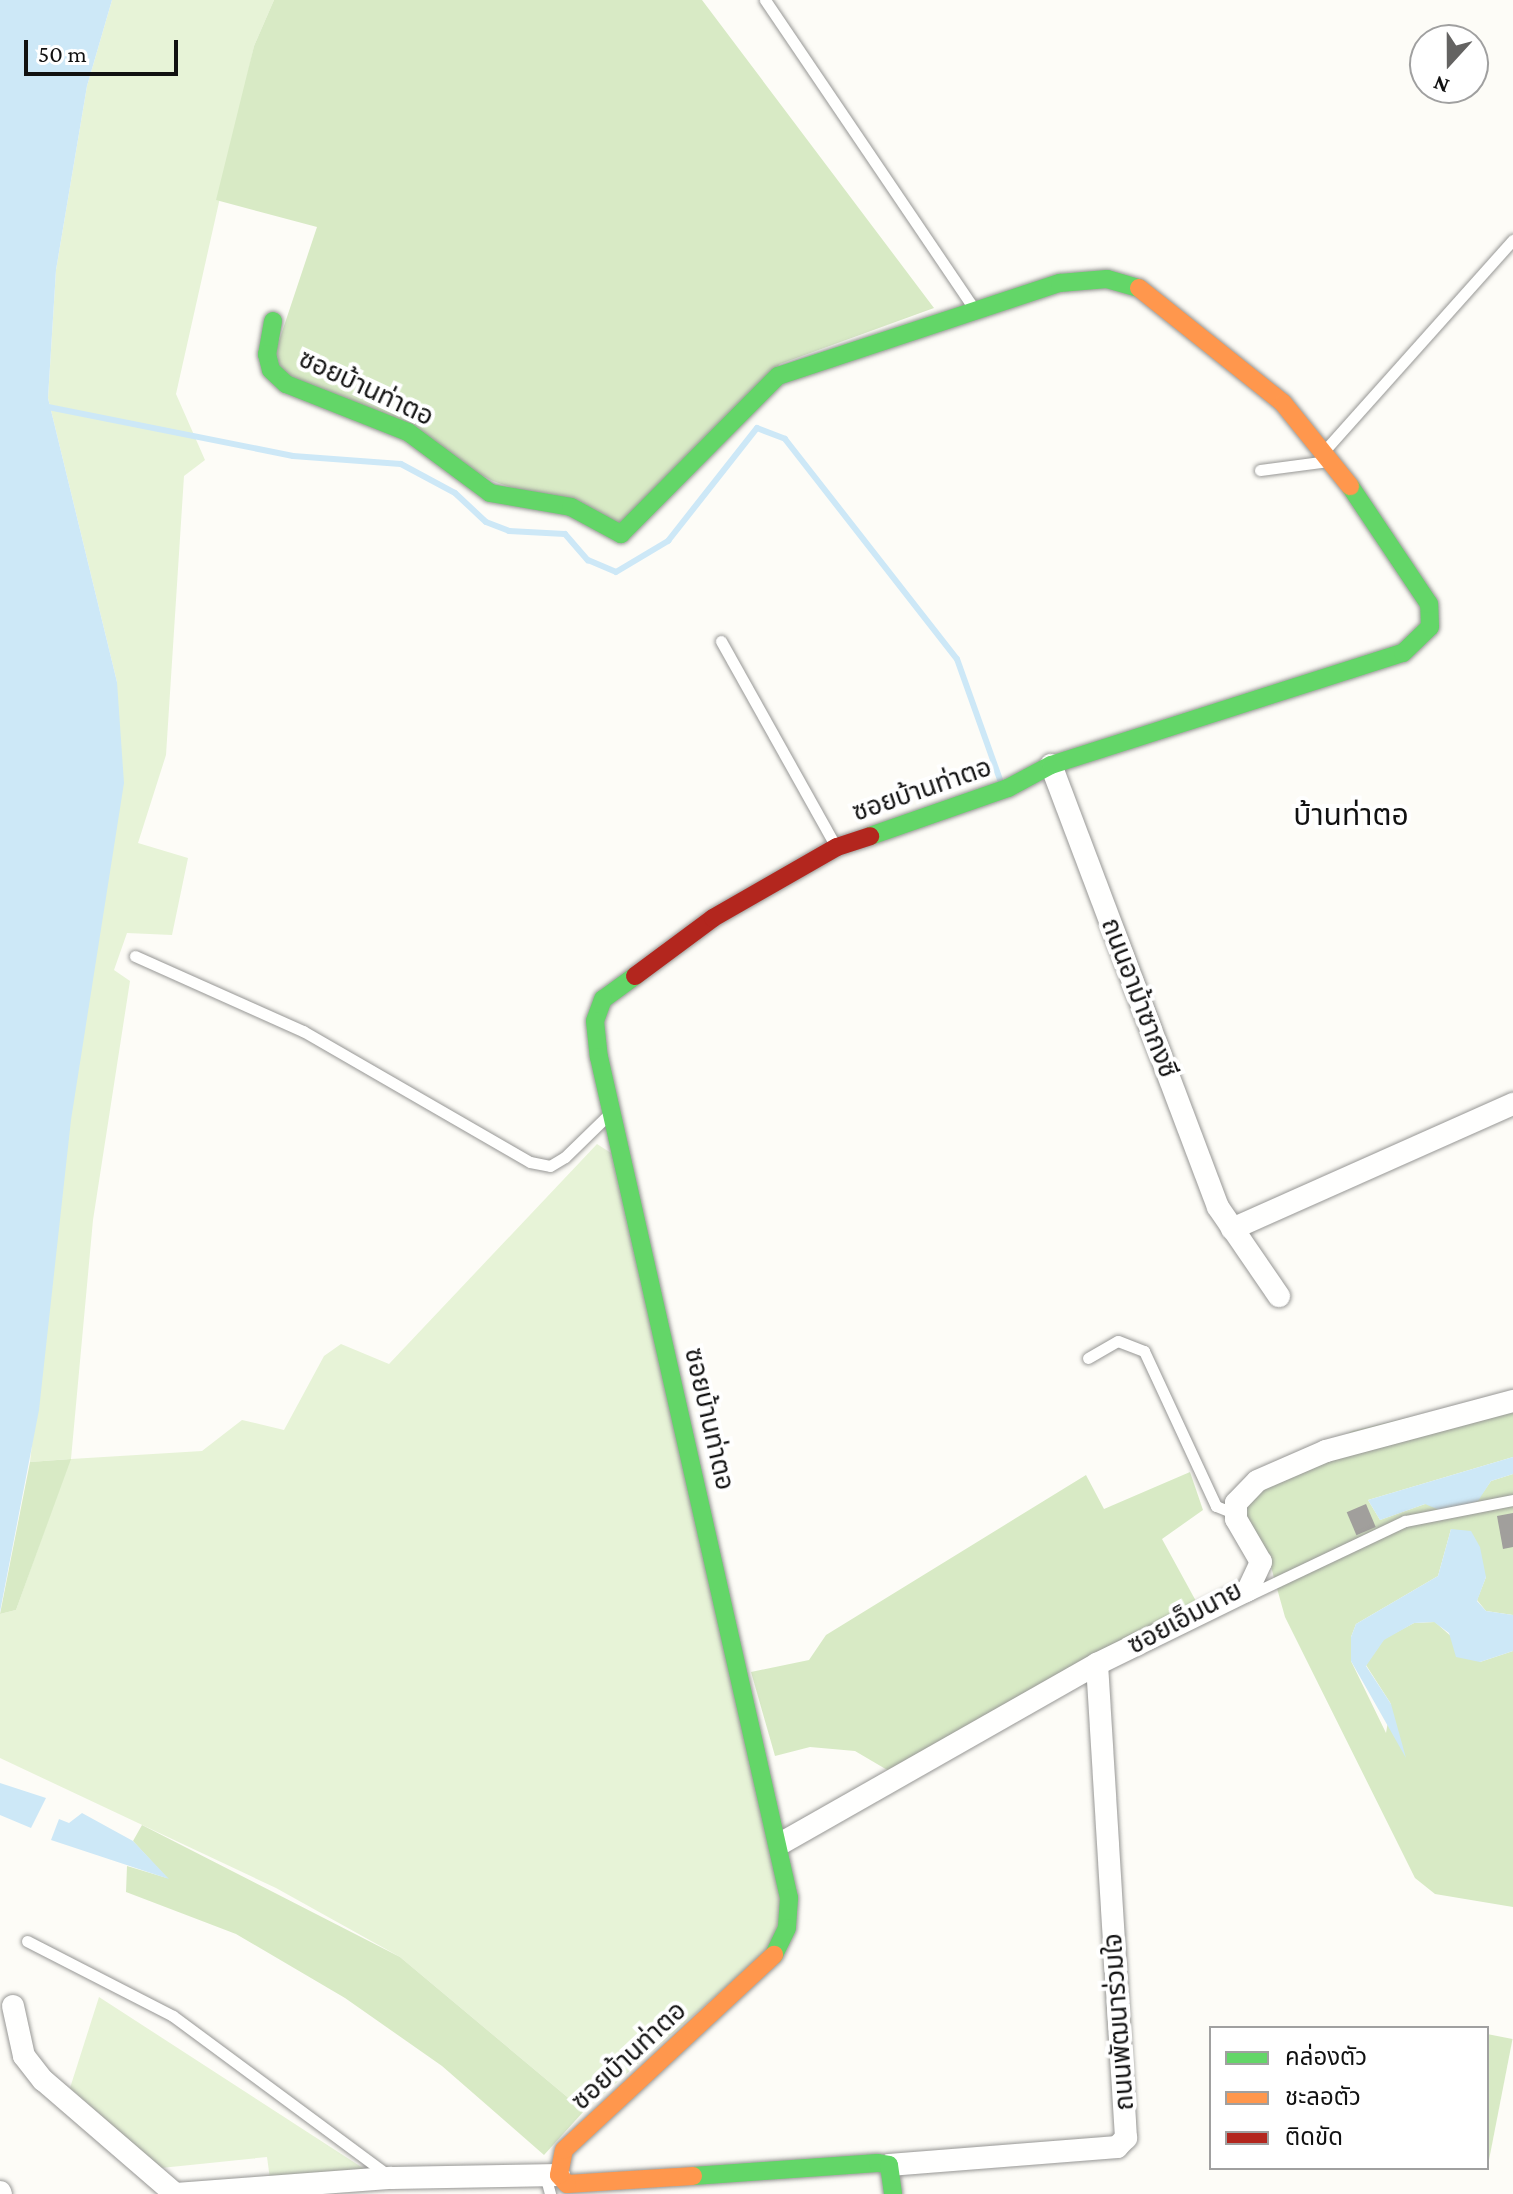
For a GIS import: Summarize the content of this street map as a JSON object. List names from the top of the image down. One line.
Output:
{"streets":{"street":["ซอยบ้านท่าตอ","ถนนอาม้าซากงซี","ซอยเอ็มนาย","ถนนพัฒนาร่วมใจ"]},"crossings":[["ซอยบ้านท่าตอ","ถนนอาม้าซากงซี"],["ซอยบ้านท่าตอ","ซอยเอ็มนาย"],["ซอยเอ็มนาย","ถนนพัฒนาร่วมใจ"]],"districts":["บ้านท่าตอ"],"legend":["คล่องตัว","ชะลอตัว","ติดขัด"],"scale_bar":"50 m","north":"bottom"}
